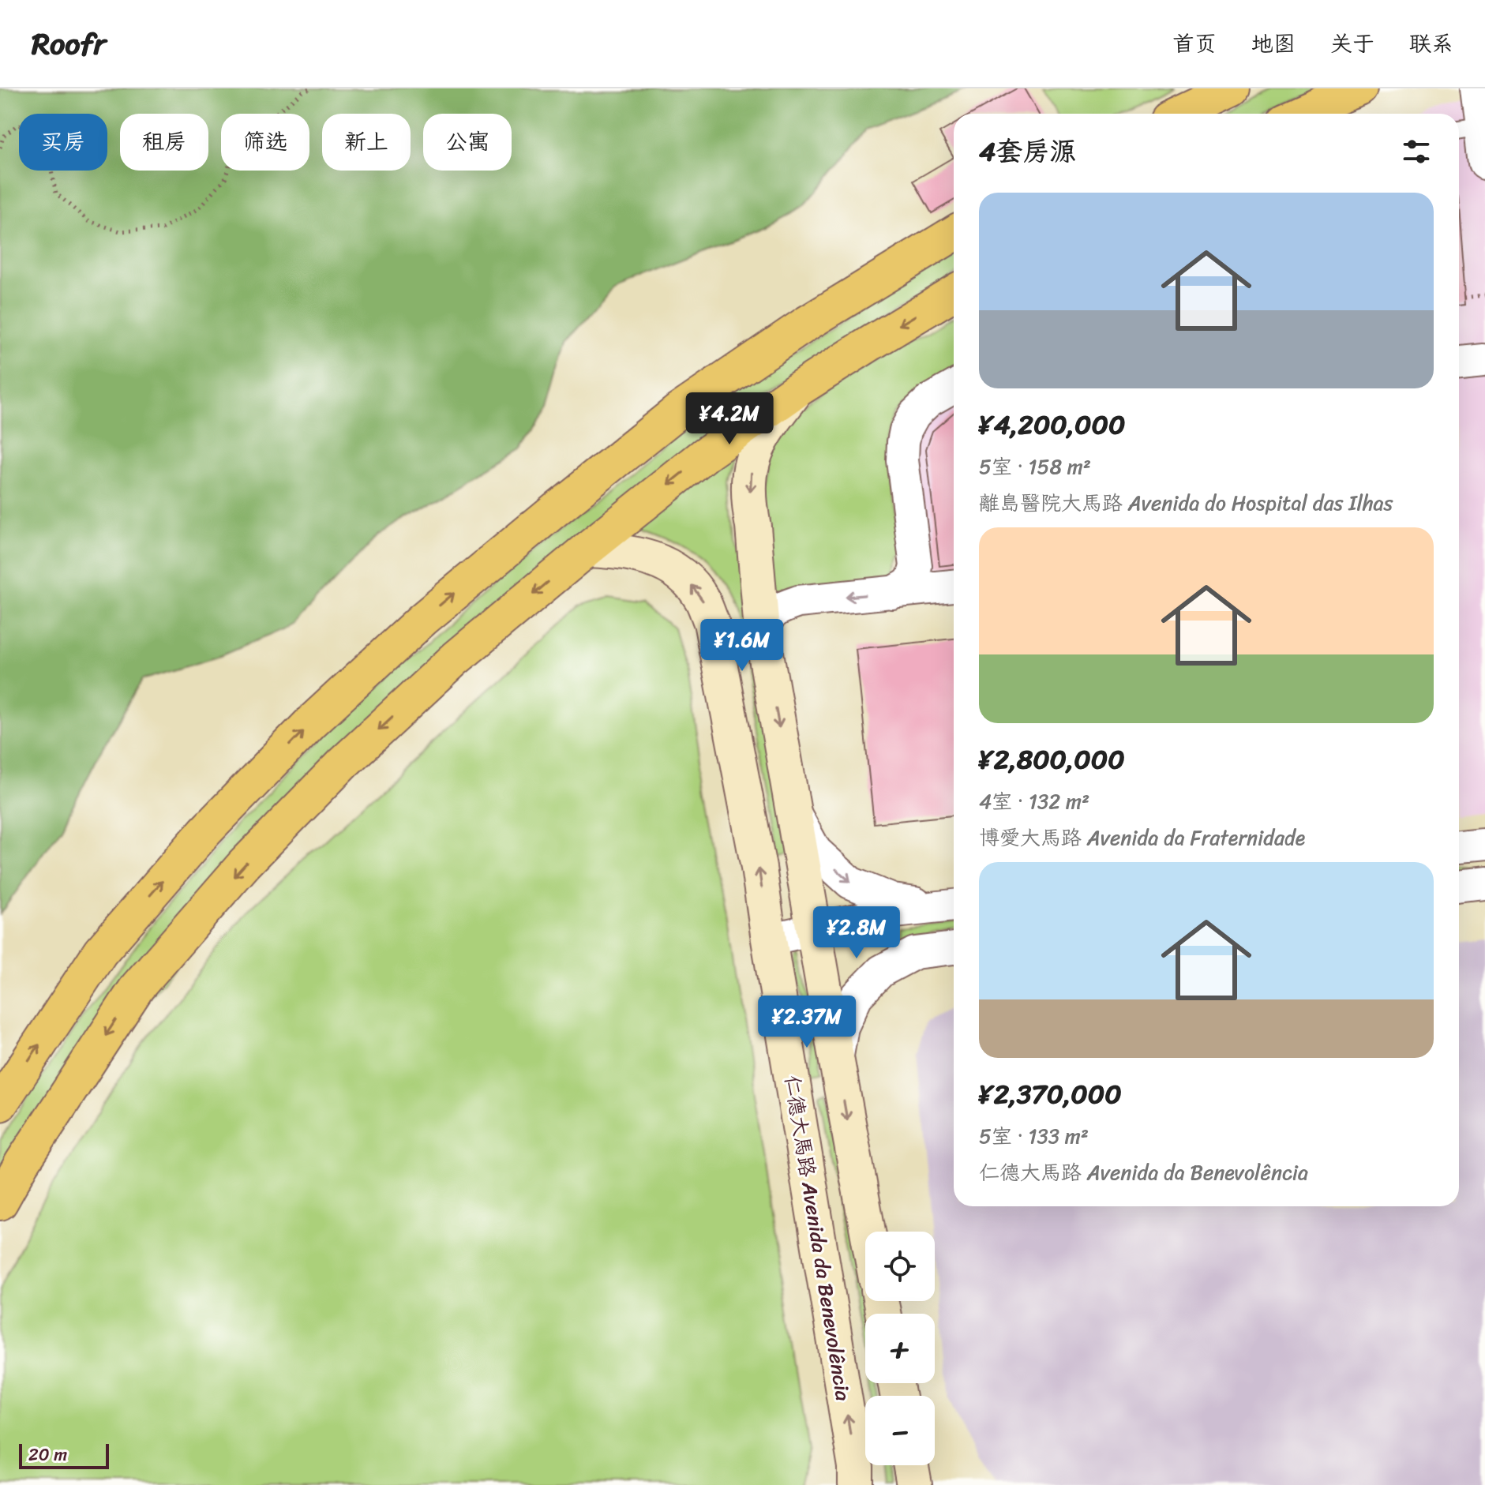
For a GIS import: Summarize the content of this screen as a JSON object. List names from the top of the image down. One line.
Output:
{"streets":{"main road":["仁德大馬路 Avenida da Benevolência"]},"scale_bar":"20 m","page":{"header":"Roofr","nav":["首页","地图","关于","联系"],"chip":["买房","租房","筛选","新上","公寓"],"heading":"4套房源","list":[{"name":"¥4,200,000","note":"5室 · 158 m² · 離島醫院大馬路 Avenida do Hospital das Ilhas"},{"name":"¥2,800,000","note":"4室 · 132 m² · 博愛大馬路 Avenida da Fraternidade"},{"name":"¥2,370,000","note":"5室 · 133 m² · 仁德大馬路 Avenida da Benevolência"}],"price":["¥4.2M","¥1.6M","¥2.8M","¥2.37M"],"map_buttons":["+","−"],"scale":"20 m"}}
